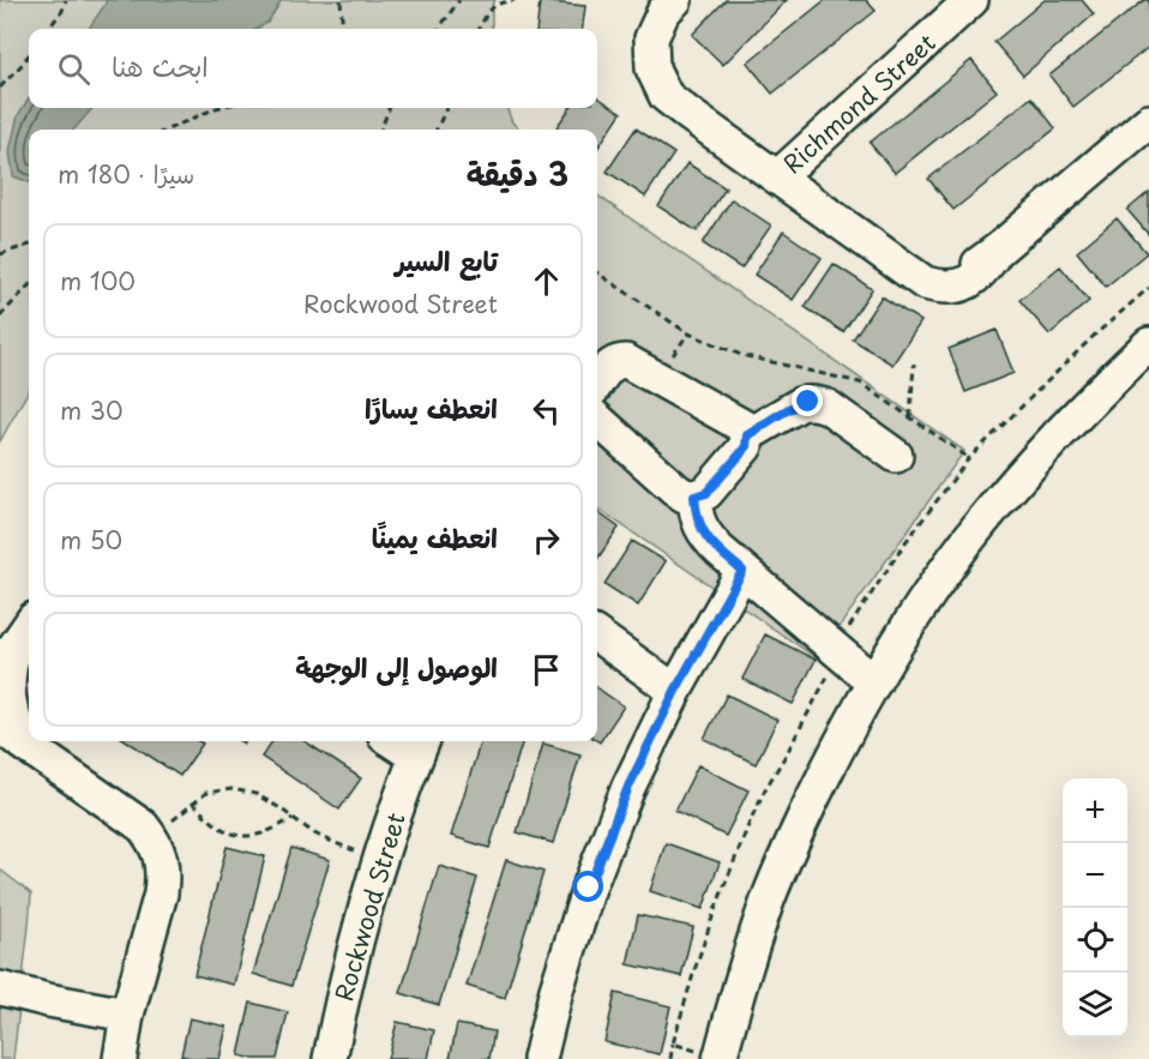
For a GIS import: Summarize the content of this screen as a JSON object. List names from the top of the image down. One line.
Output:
{"streets":{"street":["Richmond Street","Rockwood Street"]},"page":{"search":"ابحث هنا","heading":["3 دقيقة","سيرًا · 180 m"],"list":[["تابع السير","Rockwood Street","100 m"],["انعطف يسارًا","30 m"],["انعطف يمينًا","50 m"],"الوصول إلى الوجهة"],"map_buttons":["+","−"]}}
